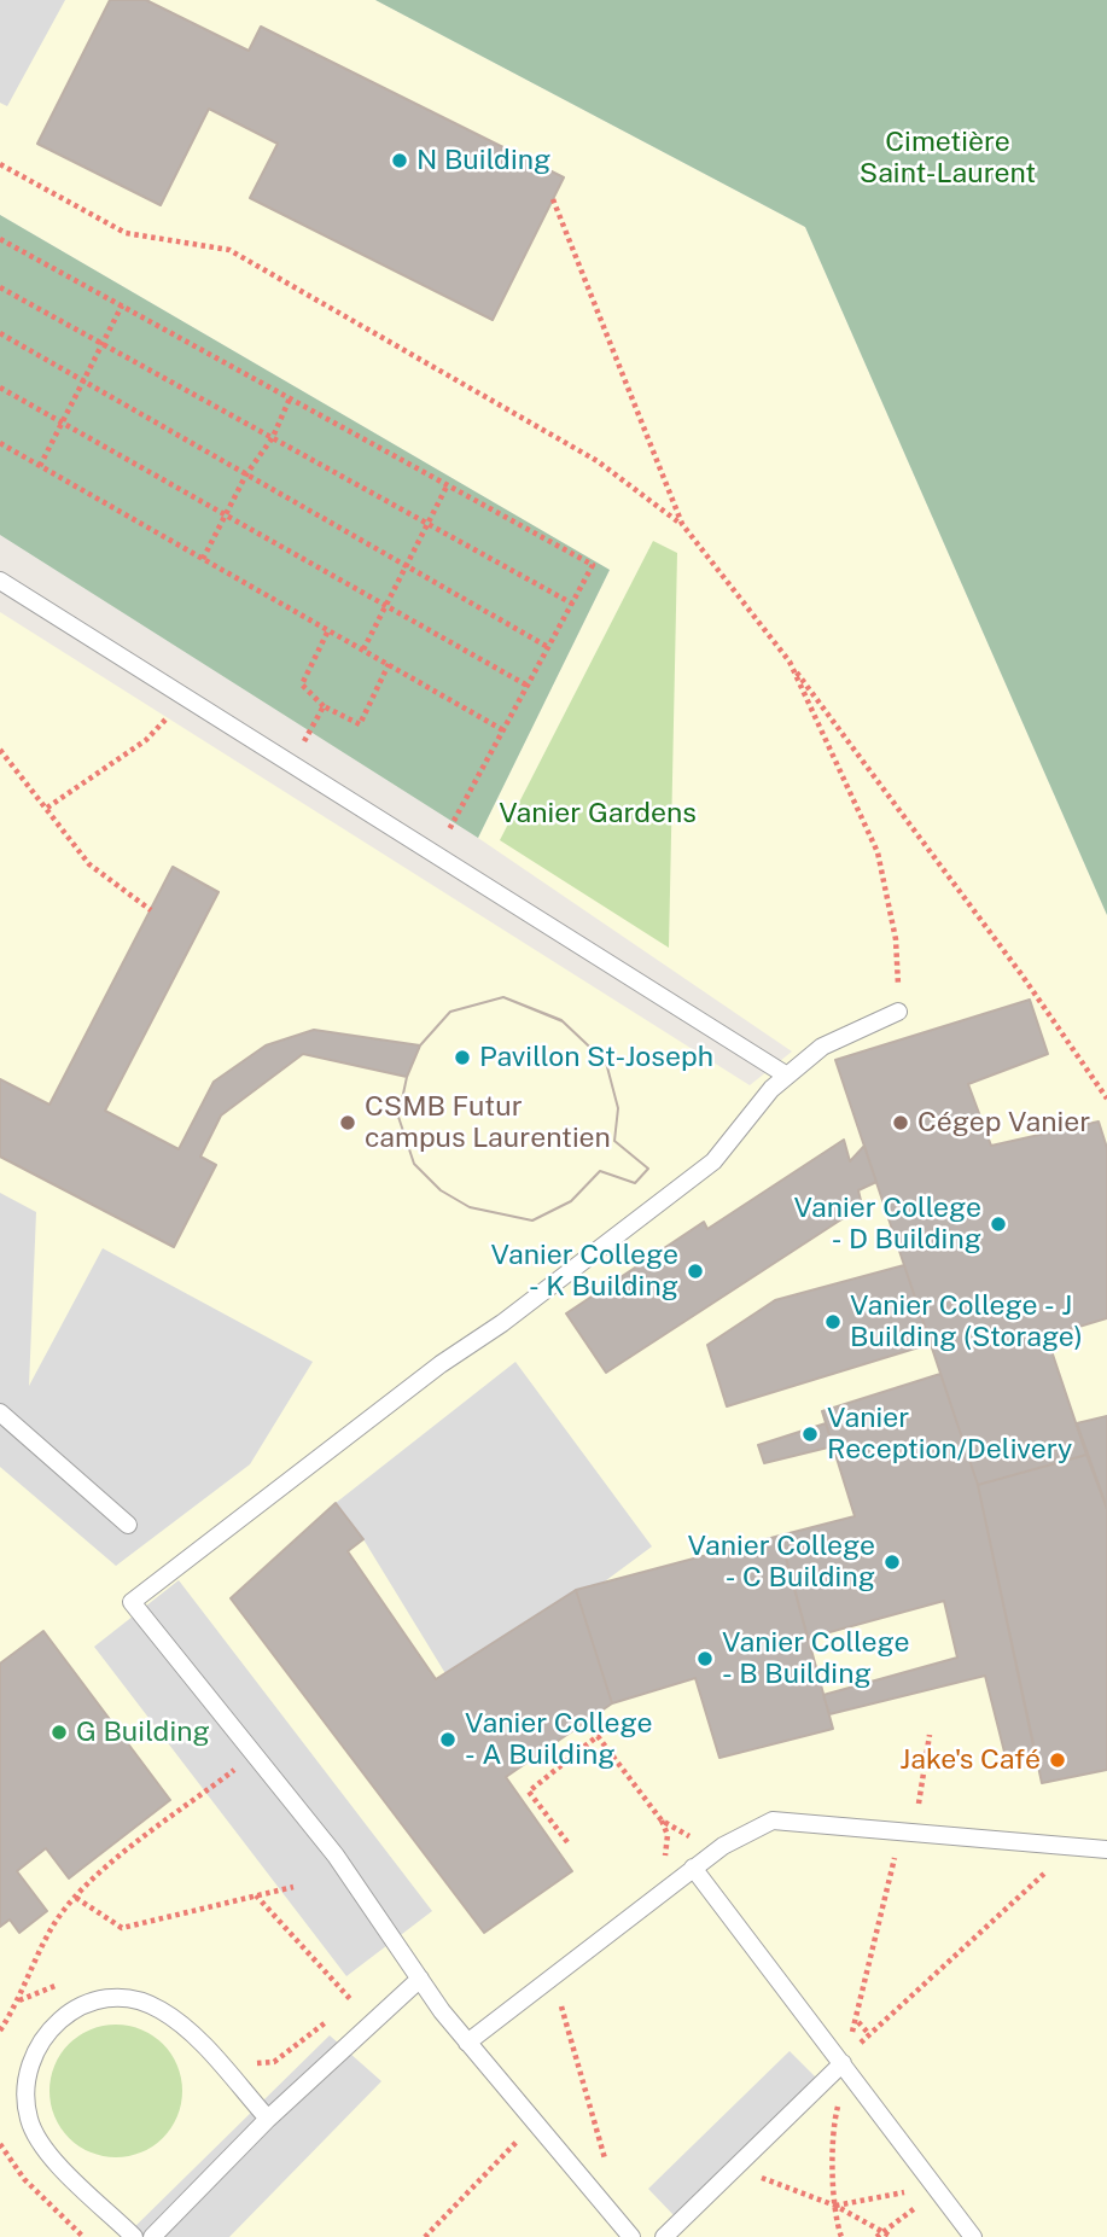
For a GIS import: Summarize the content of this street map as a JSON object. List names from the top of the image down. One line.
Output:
{"parks":["Cimetière Saint-Laurent","Vanier Gardens"],"places":["N Building","Pavillon St-Joseph","CSMB Futur campus Laurentien","Cégep Vanier","Vanier College - D Building","Vanier College - K Building","Vanier College - J Building (Storage)","Vanier Reception/Delivery","Vanier College - C Building","Vanier College - B Building","G Building","Vanier College - A Building","Jake's Café"]}
